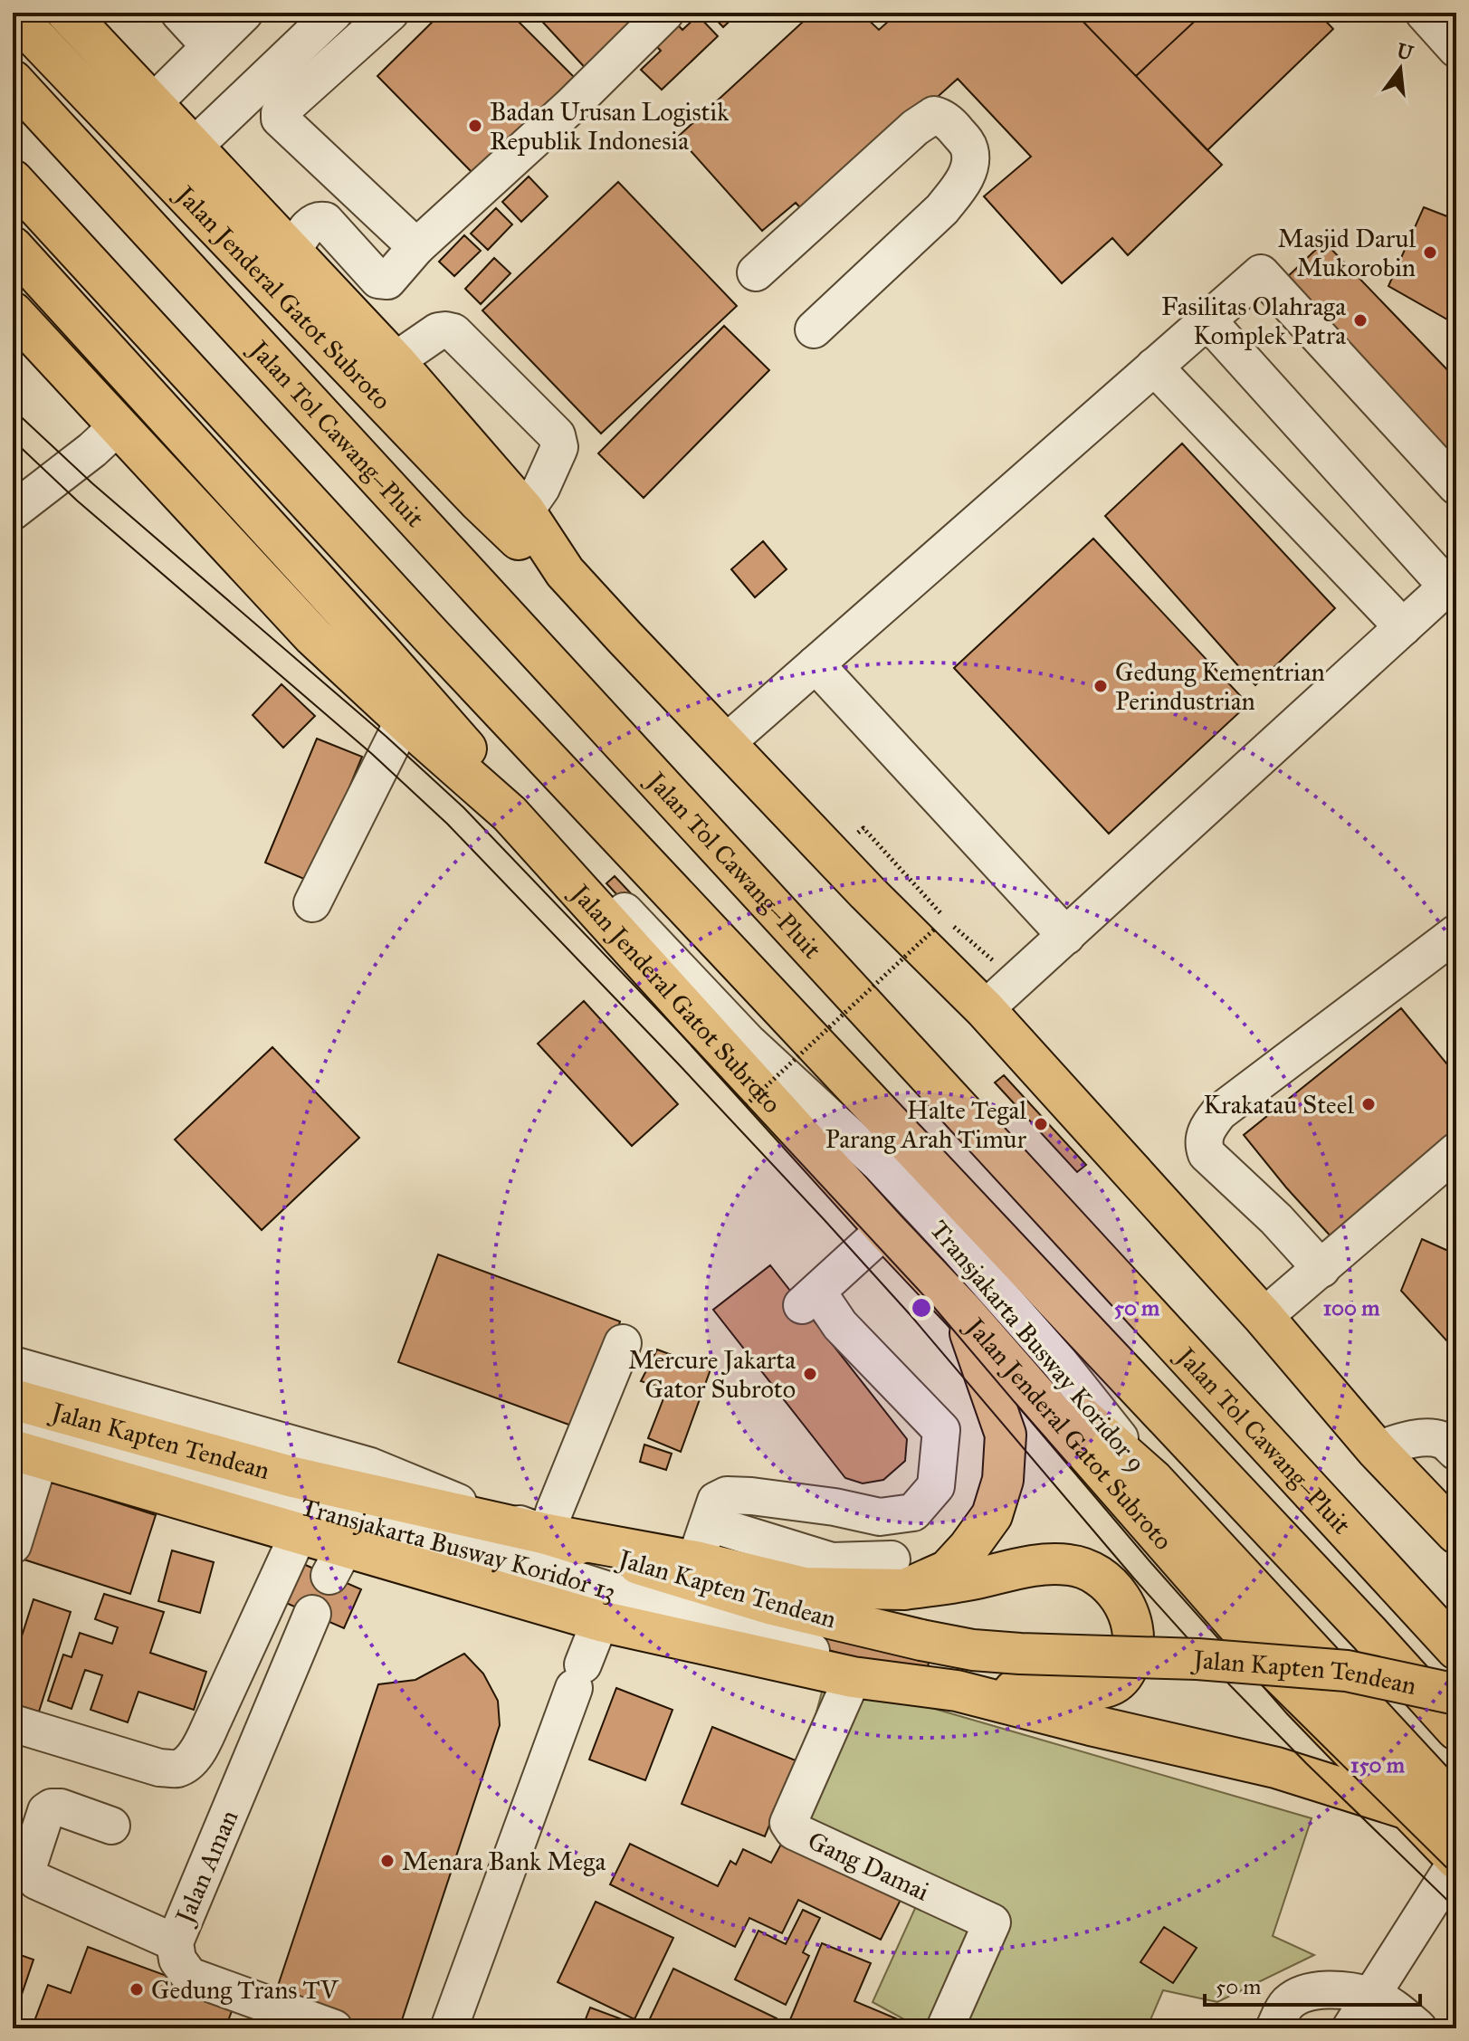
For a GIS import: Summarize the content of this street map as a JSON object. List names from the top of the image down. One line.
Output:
{"streets":{"main road":["Jalan Jenderal Gatot Subroto","Jalan Tol Cawang–Pluit","Jalan Kapten Tendean"],"street":["Transjakarta Busway Koridor 9","Transjakarta Busway Koridor 13","Gang Damai","Jalan Aman"]},"crossings":[["Jalan Jenderal Gatot Subroto","Transjakarta Busway Koridor 9"],["Jalan Jenderal Gatot Subroto","Jalan Kapten Tendean"],["Jalan Kapten Tendean","Transjakarta Busway Koridor 13"],["Jalan Kapten Tendean","Gang Damai"]],"places":["Badan Urusan Logistik Republik Indonesia","Masjid Darul Mukorobin","Fasilitas Olahraga Komplek Patra","Gedung Kementrian Perindustrian","Krakatau Steel","Halte Tegal Parang Arah Timur","Mercure Jakarta Gator Subroto","Menara Bank Mega","Gedung Trans TV"],"scale_bar":"50 m","north":"top","rings":["50 m","100 m","150 m"]}
